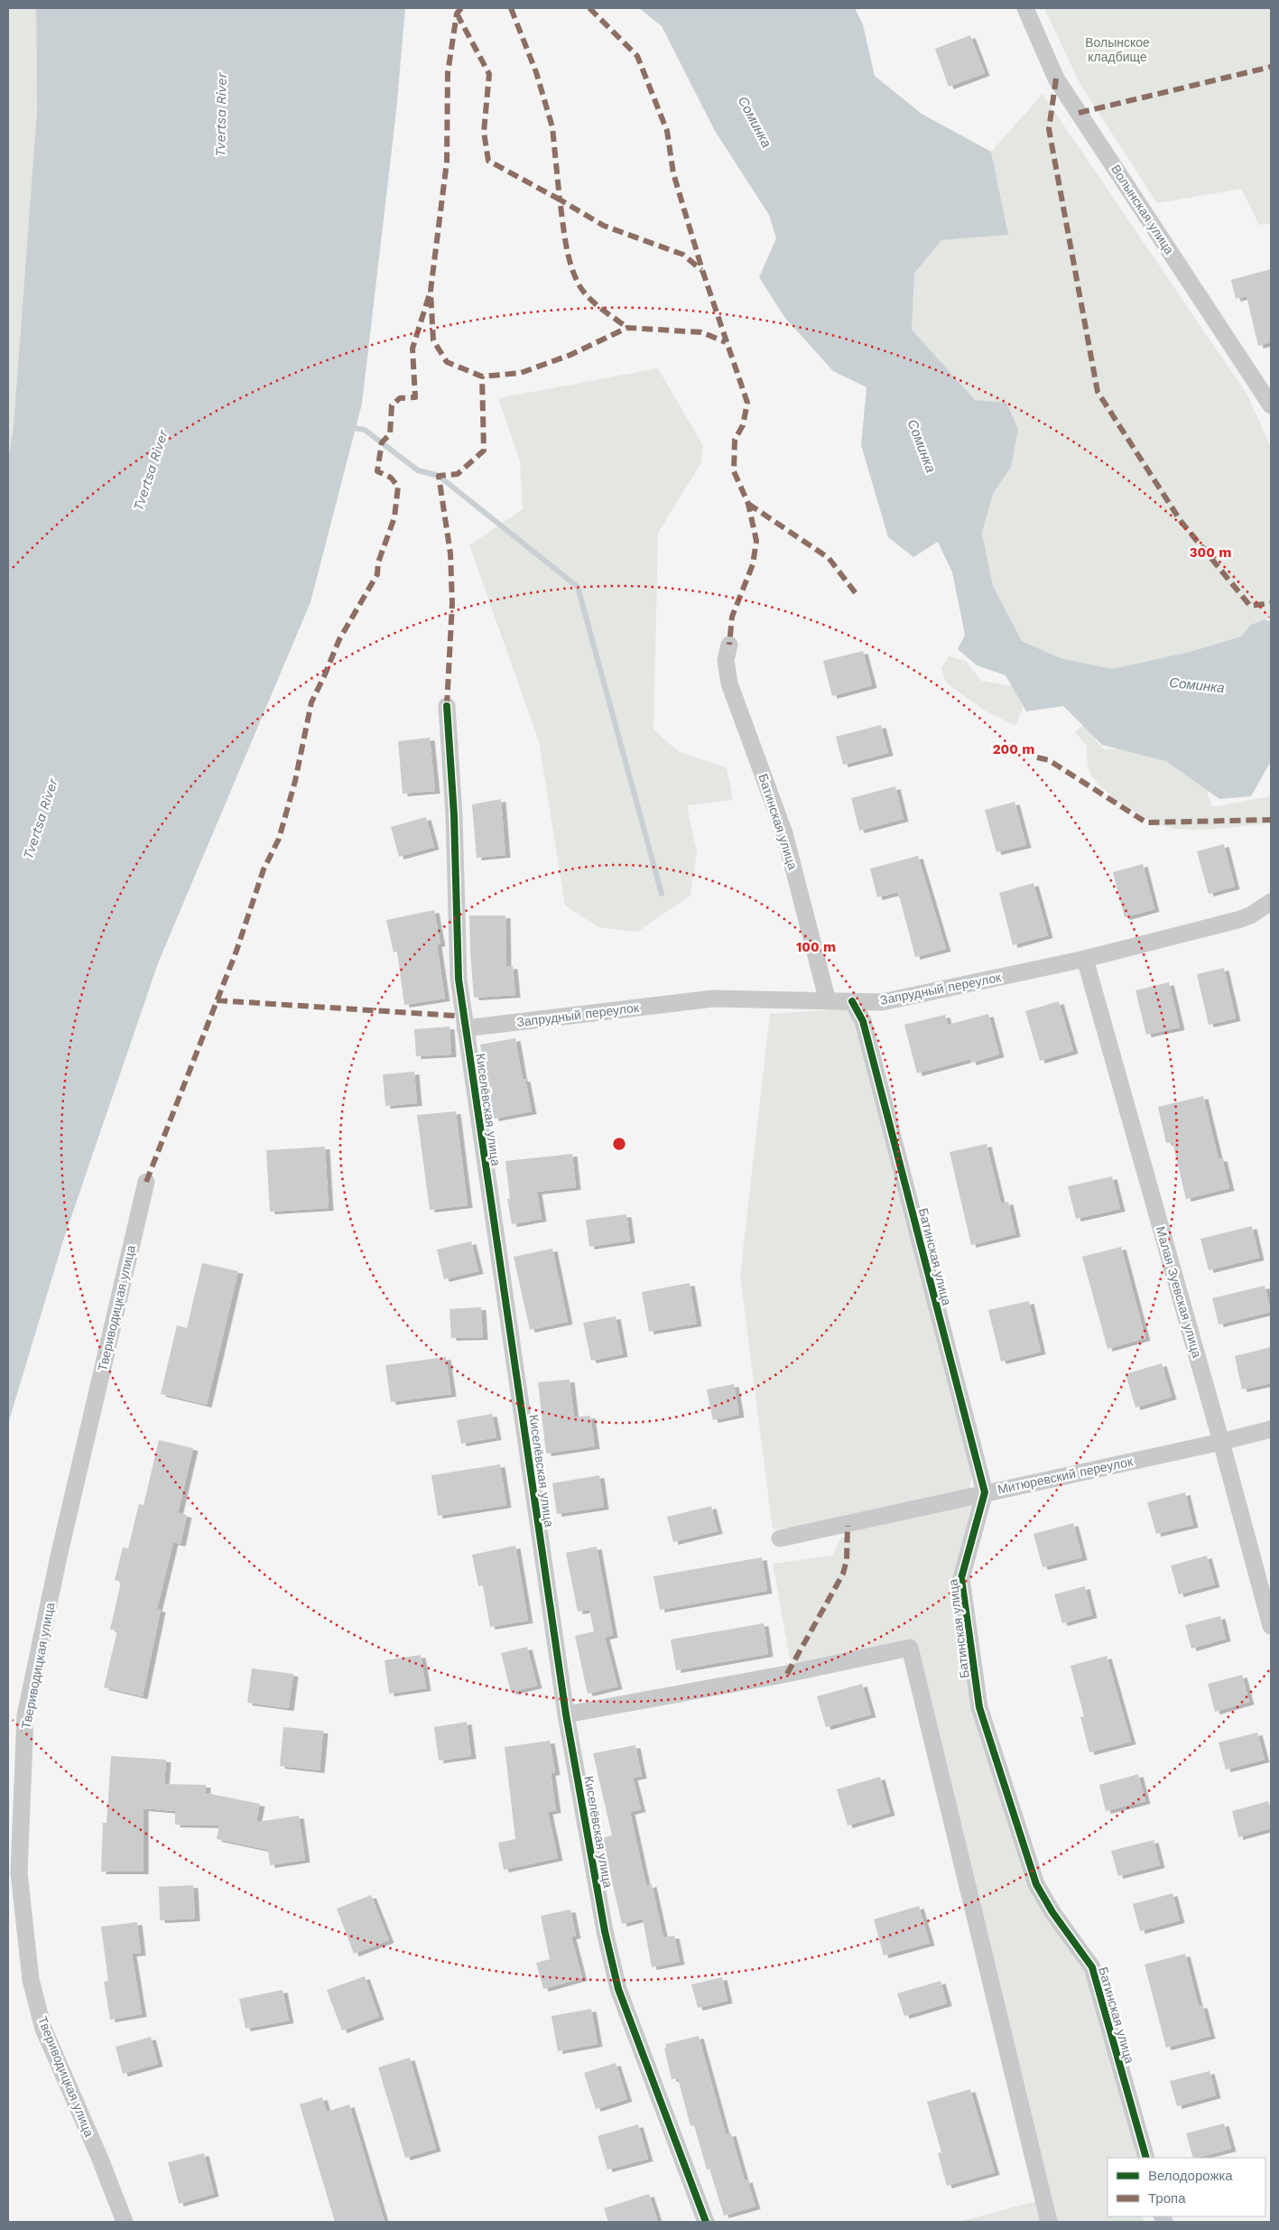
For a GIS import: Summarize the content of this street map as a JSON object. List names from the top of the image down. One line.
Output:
{"streets":{"street":["Волынская улица","Батинская улица","Запрудный переулок","Киселёвская улица","Малая Зуевская улица","Твериводицкая улица","Митюревский переулок"]},"crossings":[["Батинская улица","Запрудный переулок"],["Батинская улица","Митюревский переулок"],["Запрудный переулок","Киселёвская улица"],["Запрудный переулок","Малая Зуевская улица"],["Малая Зуевская улица","Митюревский переулок"]],"water":["Tvertsa River","Соминка"],"parks":["Волынское кладбище"],"legend":["Велодорожка","Тропа"],"rings":["300 m","200 m","100 m"]}
